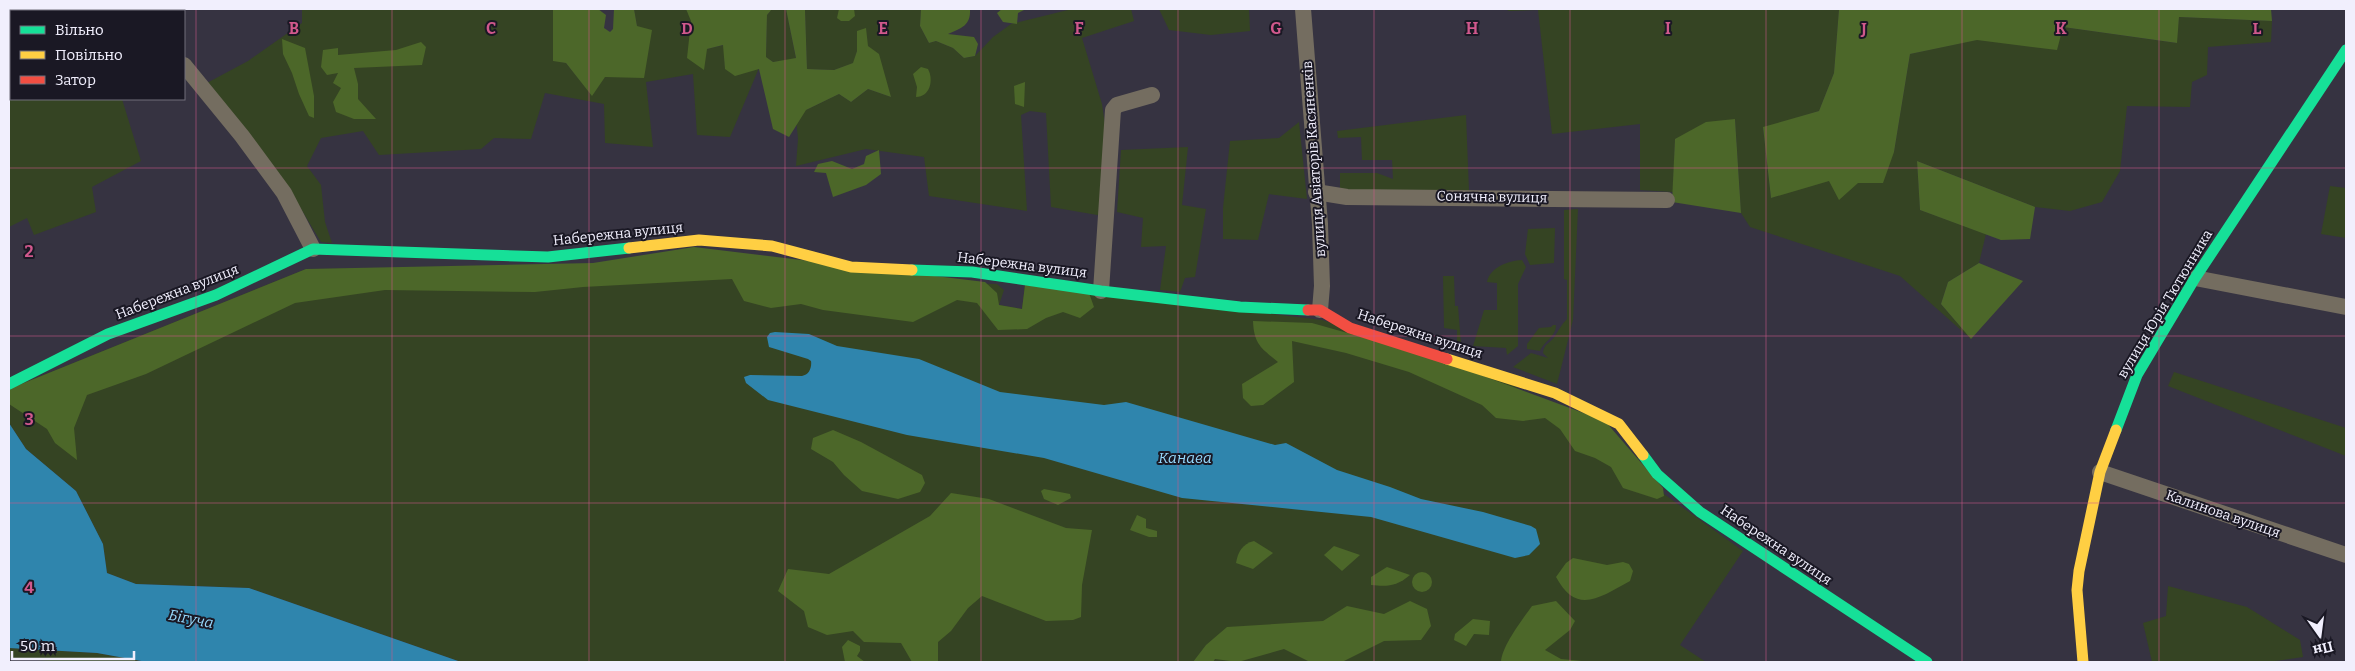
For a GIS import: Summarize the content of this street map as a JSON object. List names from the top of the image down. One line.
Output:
{"streets":{"street":["вулиця Авіаторів Касяненків","Сонячна вулиця","Набережна вулиця","вулиця Юрія Тютюнника","Калинова вулиця"]},"crossings":[["вулиця Авіаторів Касяненків","Сонячна вулиця"],["вулиця Авіаторів Касяненків","Набережна вулиця"],["вулиця Юрія Тютюнника","Калинова вулиця"]],"water":["Канава","Бігуча"],"legend":["Вільно","Повільно","Затор"],"scale_bar":"50 m","north":"bottom","grid":{"columns":["B","C","D","E","F","G","H","I","J","K","L"],"rows":["2","3","4"]}}
